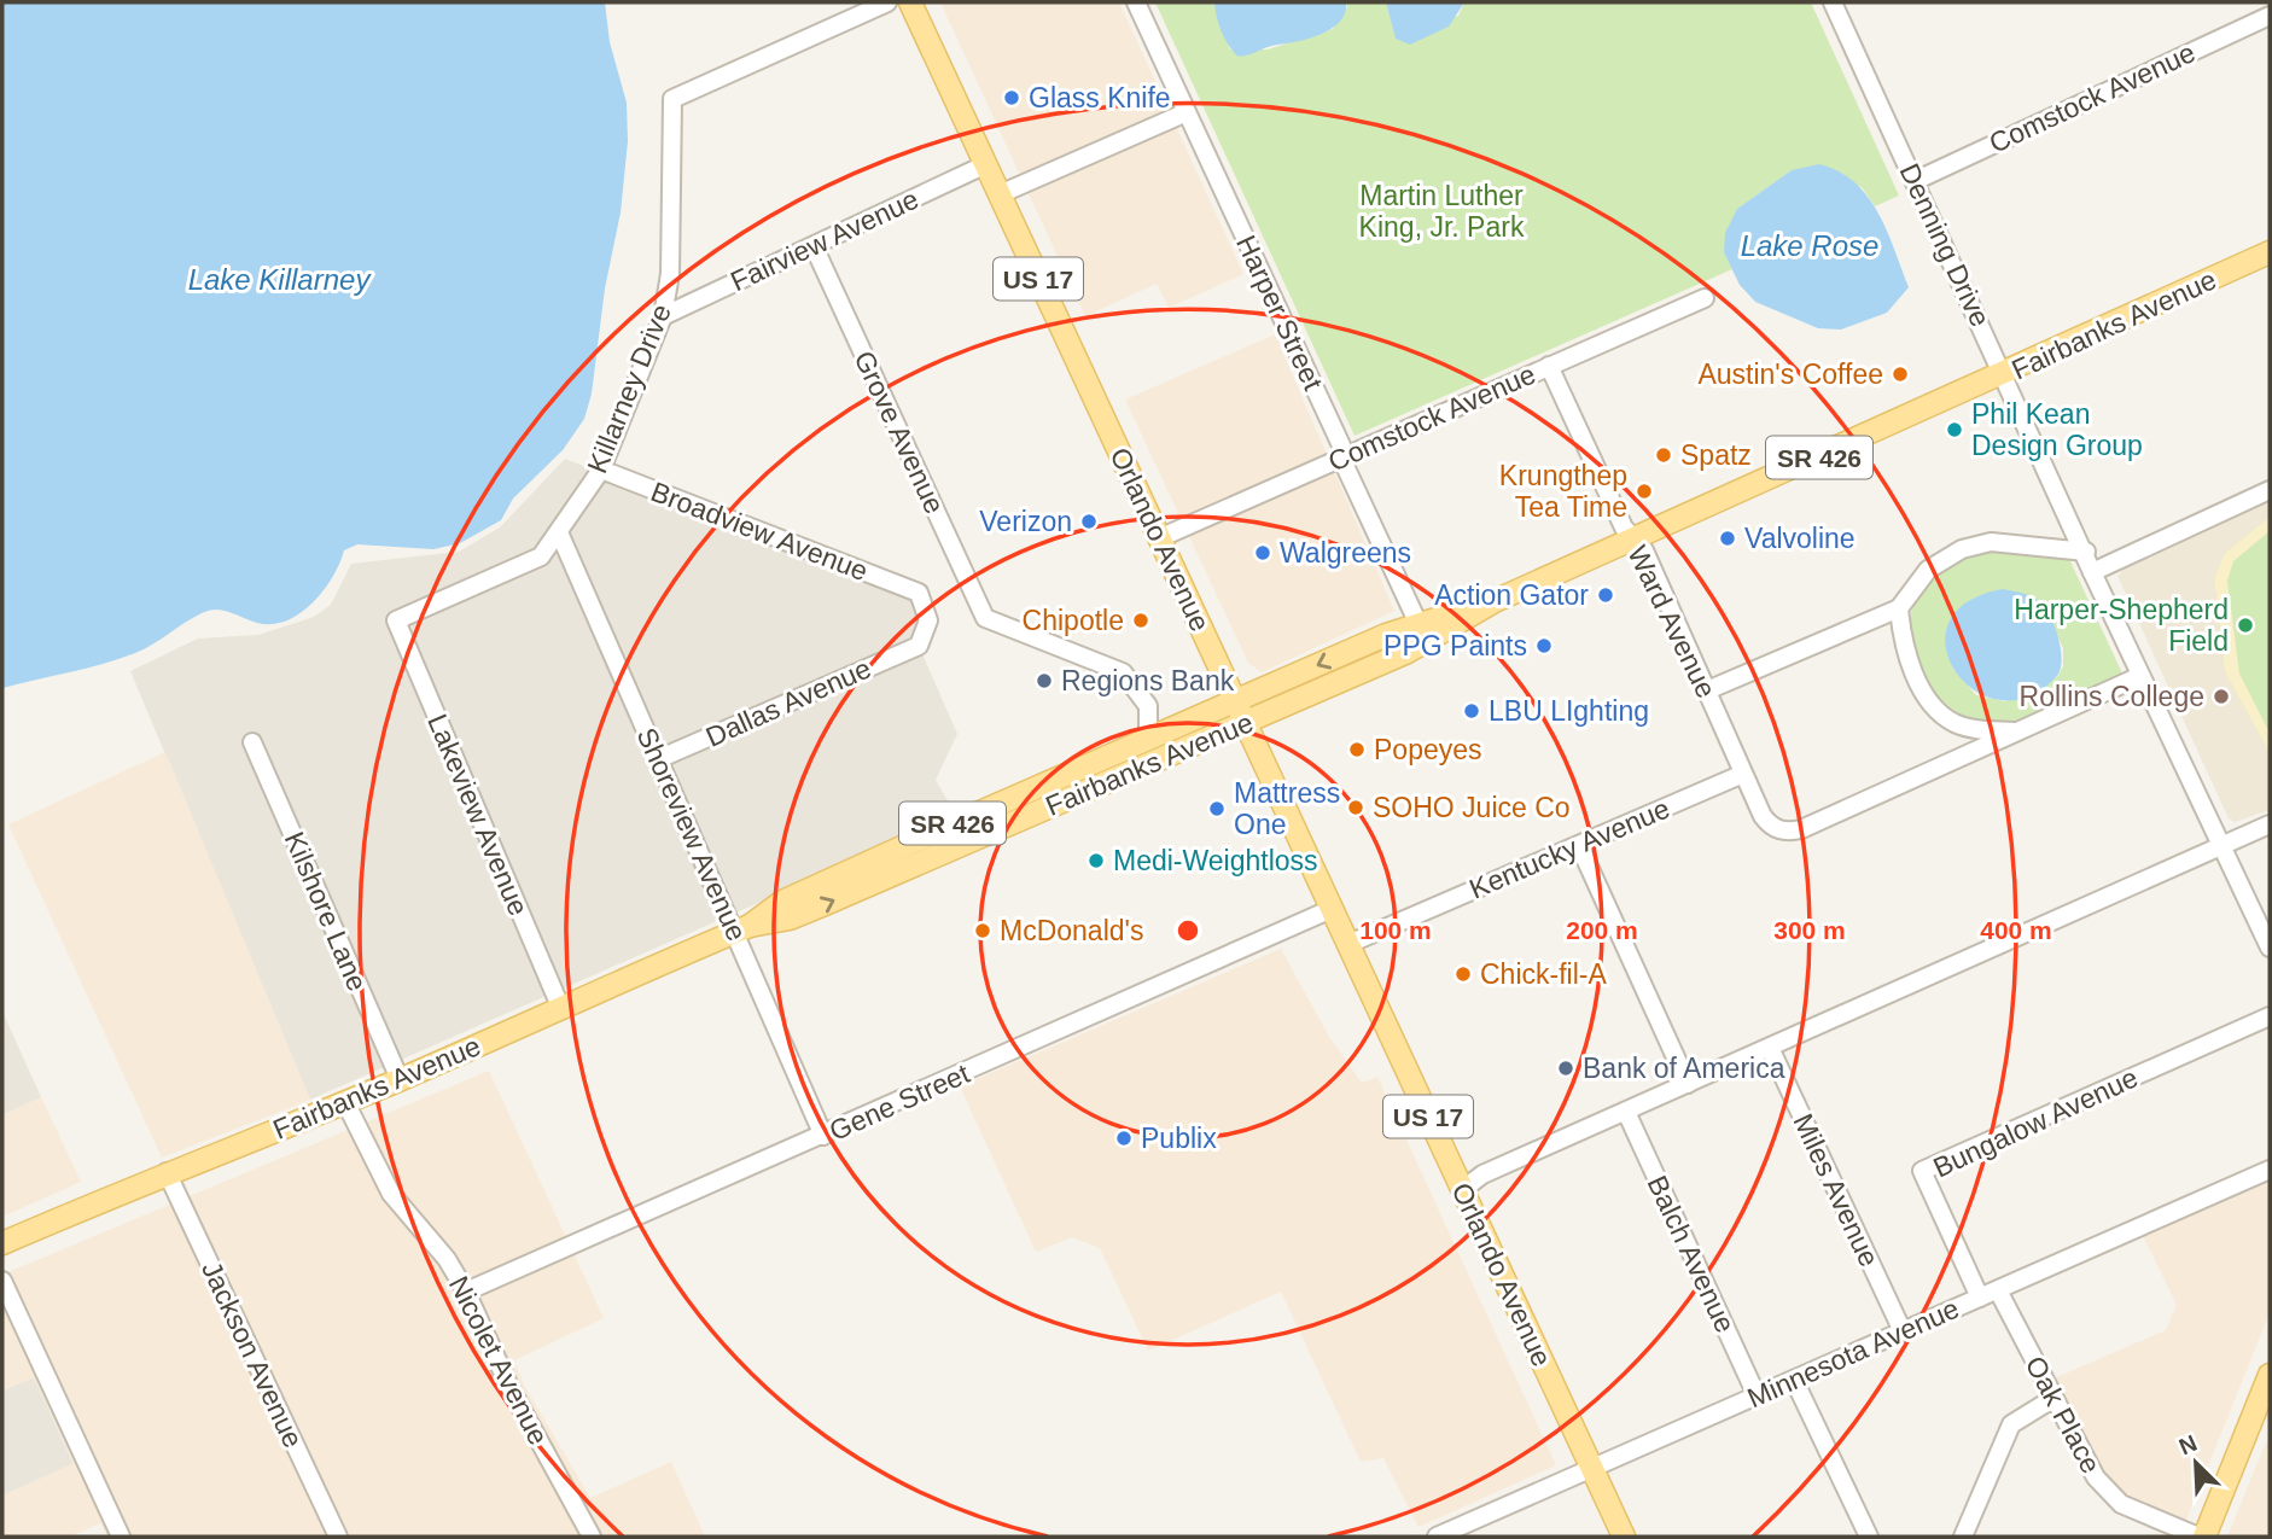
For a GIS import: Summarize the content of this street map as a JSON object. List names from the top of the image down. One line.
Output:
{"streets":{"main road":["US 17","Fairbanks Avenue","SR 426","Orlando Avenue"],"street":["Comstock Avenue","Fairview Avenue","Denning Drive","Harper Street","Killarney Drive","Grove Avenue","Broadview Avenue","Ward Avenue","Dallas Avenue","Lakeview Avenue","Shoreview Avenue","Kentucky Avenue","Kilshore Lane","Gene Street","Bungalow Avenue","Miles Avenue","Balch Avenue","Minnesota Avenue","Jackson Avenue","Nicolet Avenue","Oak Place"]},"crossings":[["Comstock Avenue","Denning Drive"],["Comstock Avenue","Harper Street"],["Comstock Avenue","Orlando Avenue"],["Comstock Avenue","Ward Avenue"],["Fairview Avenue","Killarney Drive"],["Fairview Avenue","Grove Avenue"],["Fairview Avenue","Orlando Avenue"],["Denning Drive","Fairbanks Avenue"],["Harper Street","Fairbanks Avenue"],["Fairbanks Avenue","Grove Avenue"],["Fairbanks Avenue","Orlando Avenue"],["Fairbanks Avenue","Ward Avenue"],["Fairbanks Avenue","Lakeview Avenue"],["Fairbanks Avenue","Shoreview Avenue"],["Fairbanks Avenue","Kilshore Lane"],["Fairbanks Avenue","Jackson Avenue"],["Fairbanks Avenue","Nicolet Avenue"],["Killarney Drive","Broadview Avenue"],["Killarney Drive","Lakeview Avenue"],["Killarney Drive","Shoreview Avenue"],["Broadview Avenue","Dallas Avenue"],["Orlando Avenue","Kentucky Avenue"],["Orlando Avenue","Gene Street"],["Orlando Avenue","Minnesota Avenue"],["Ward Avenue","Kentucky Avenue"],["Dallas Avenue","Shoreview Avenue"],["Shoreview Avenue","Gene Street"],["Gene Street","Nicolet Avenue"],["Bungalow Avenue","Minnesota Avenue"],["Miles Avenue","Minnesota Avenue"],["Balch Avenue","Minnesota Avenue"],["Minnesota Avenue","Oak Place"]],"water":["Lake Rose","Lake Killarney"],"parks":["Martin Luther King, Jr. Park"],"places":["Glass Knife","Austin's Coffee","Phil Kean Design Group","Spatz","Krungthep Tea Time","Verizon","Valvoline","Walgreens","Action Gator","Chipotle","Harper-Shepherd Field","PPG Paints","Regions Bank","Rollins College","LBU LIghting","Popeyes","SOHO Juice Co","Mattress One","Medi-Weightloss","McDonald's","Chick-fil-A","Bank of America","Publix"],"north":"top left","rings":["100 m","200 m","300 m","400 m"]}
